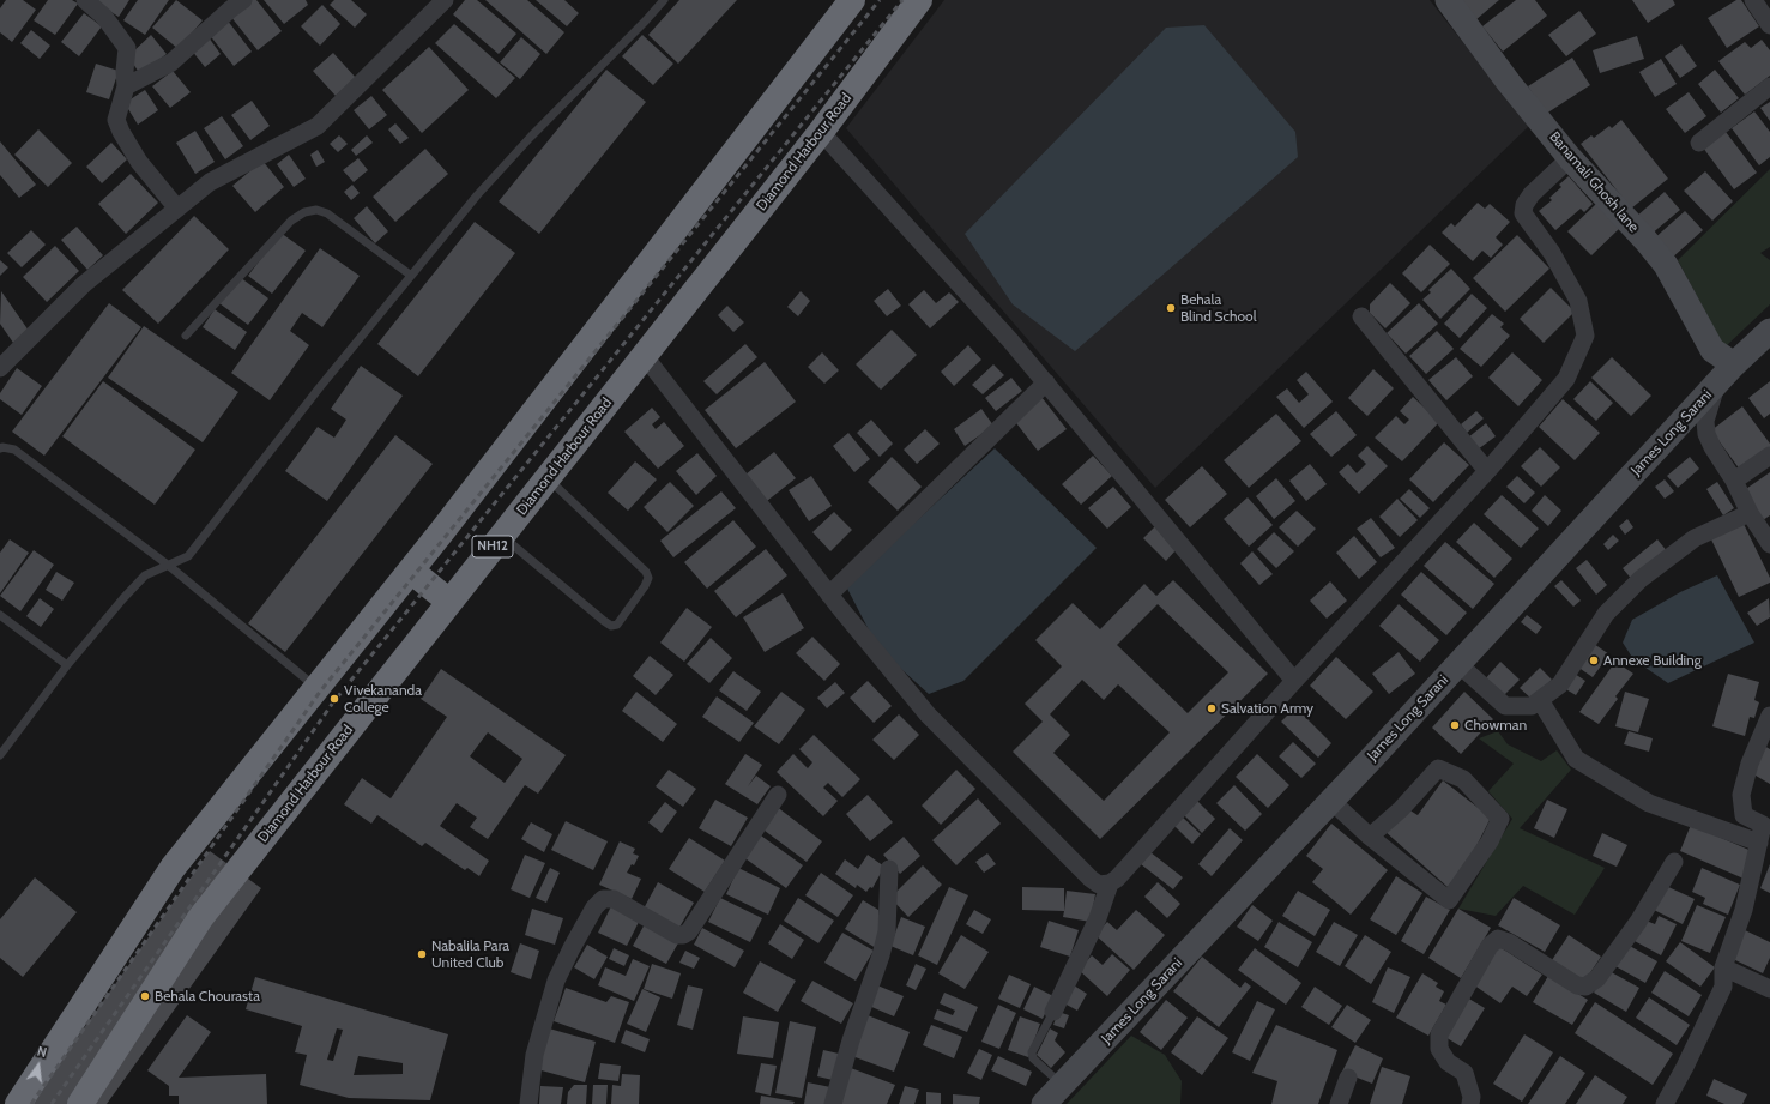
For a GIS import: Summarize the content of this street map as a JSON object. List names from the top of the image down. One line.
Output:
{"streets":{"highway":["Diamond Harbour Road","NH12"],"main road":["Banamali Ghosh lane","James Long Sarani"]},"crossings":[["Banamali Ghosh lane","James Long Sarani"]],"places":["Behala Blind School","Annexe Building","Vivekananda College","Salvation Army","Chowman","Nabalila Para United Club","Behala Chourasta"],"north":"top"}
